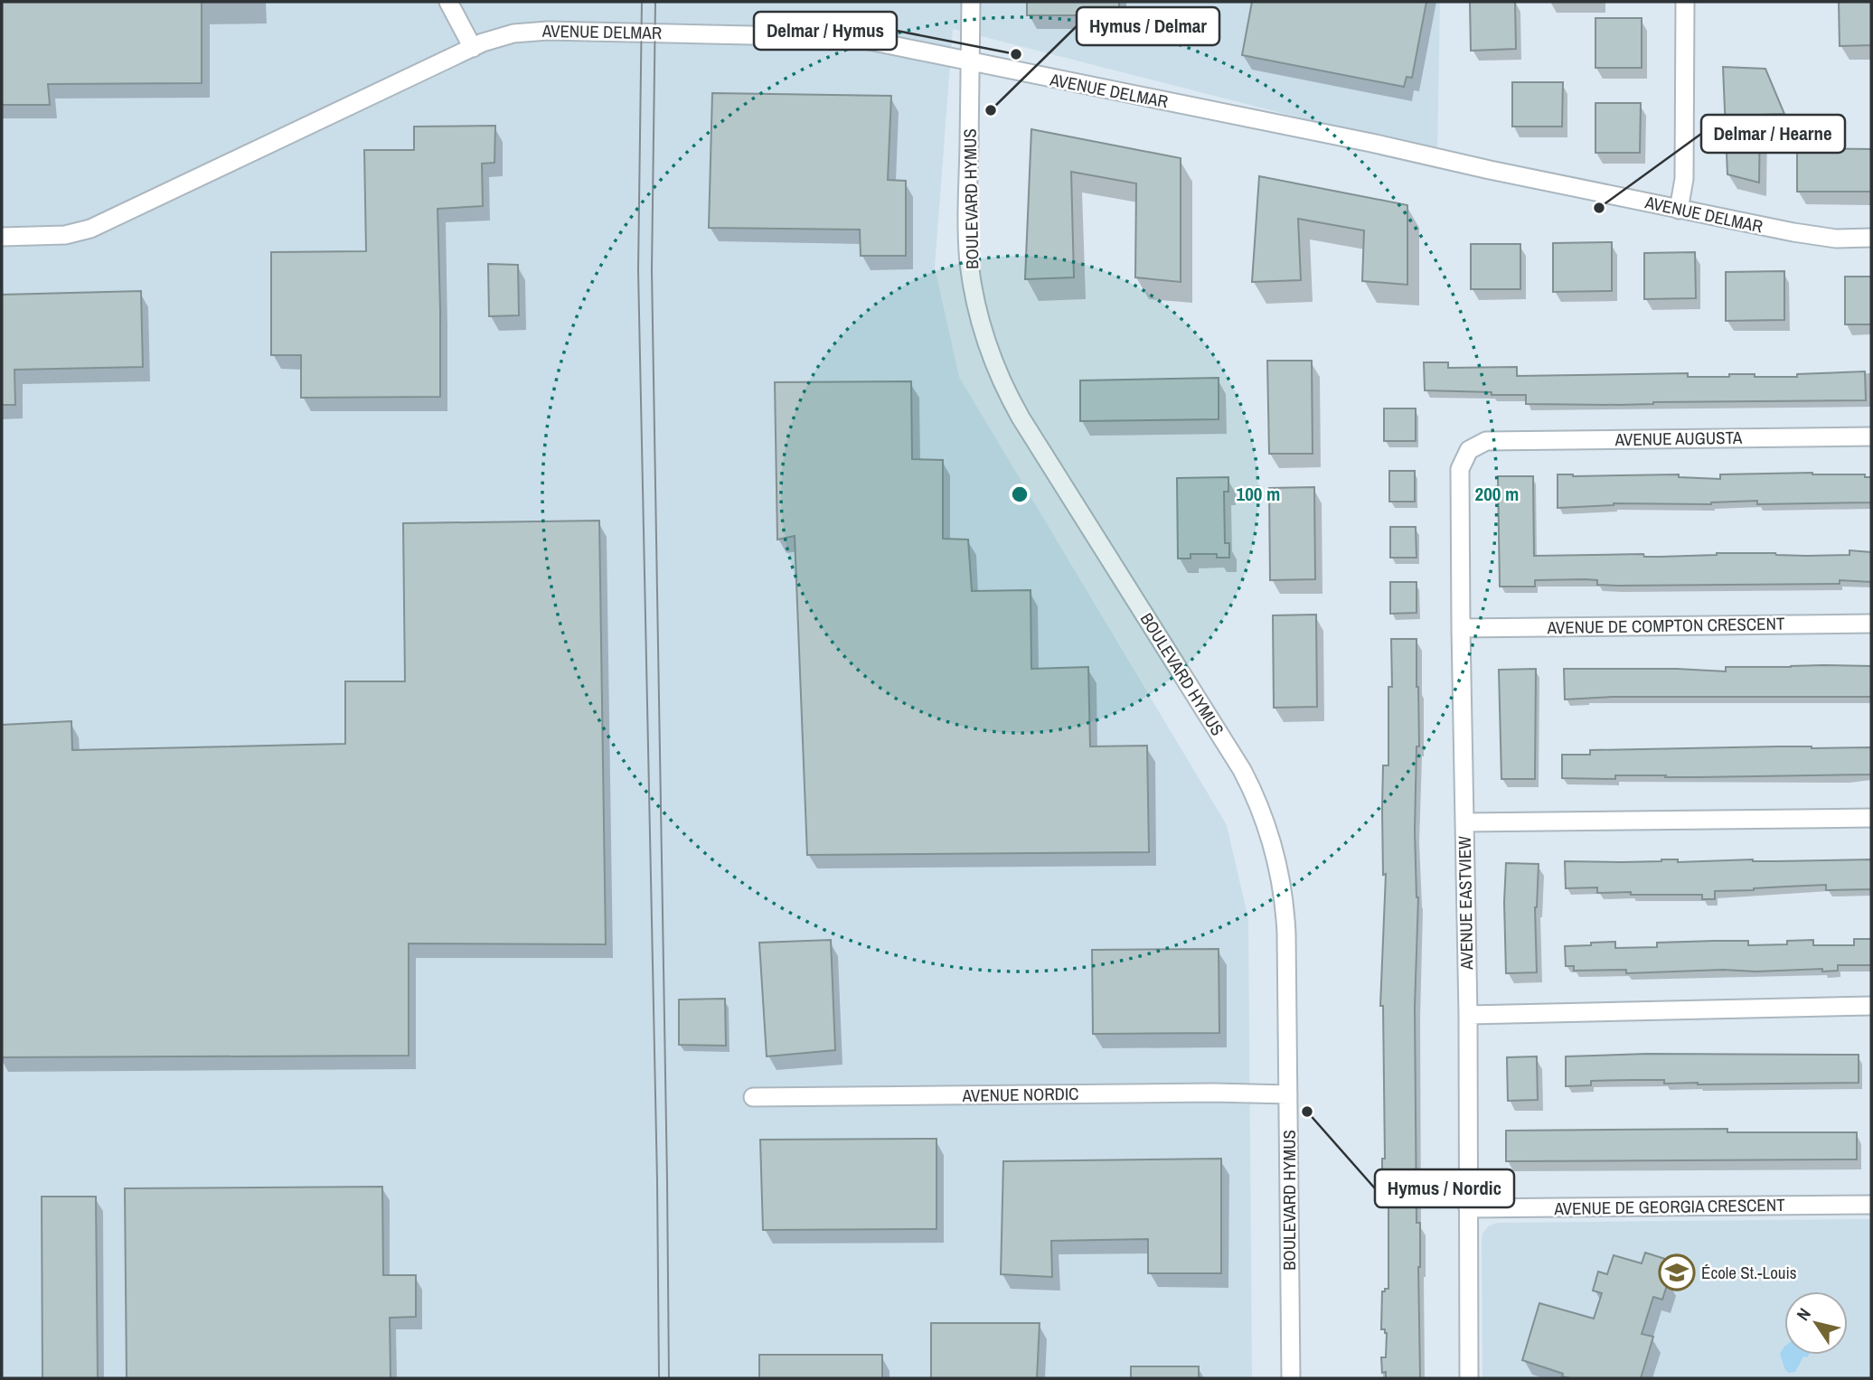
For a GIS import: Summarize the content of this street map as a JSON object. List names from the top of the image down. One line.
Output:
{"streets":{"street":["AVENUE DELMAR","BOULEVARD HYMUS","AVENUE AUGUSTA","AVENUE DE COMPTON CRESCENT","AVENUE EASTVIEW","AVENUE NORDIC","AVENUE DE GEORGIA CRESCENT"]},"crossings":[["AVENUE DELMAR","BOULEVARD HYMUS"],["BOULEVARD HYMUS","AVENUE NORDIC"],["AVENUE AUGUSTA","AVENUE EASTVIEW"],["AVENUE DE COMPTON CRESCENT","AVENUE EASTVIEW"],["AVENUE EASTVIEW","AVENUE DE GEORGIA CRESCENT"]],"places":{"other":["Delmar / Hymus","Hymus / Delmar","Delmar / Hearne","Hymus / Nordic"],"school or university":["École St.-Louis"]},"north":"top left","rings":["100 m","200 m"]}
